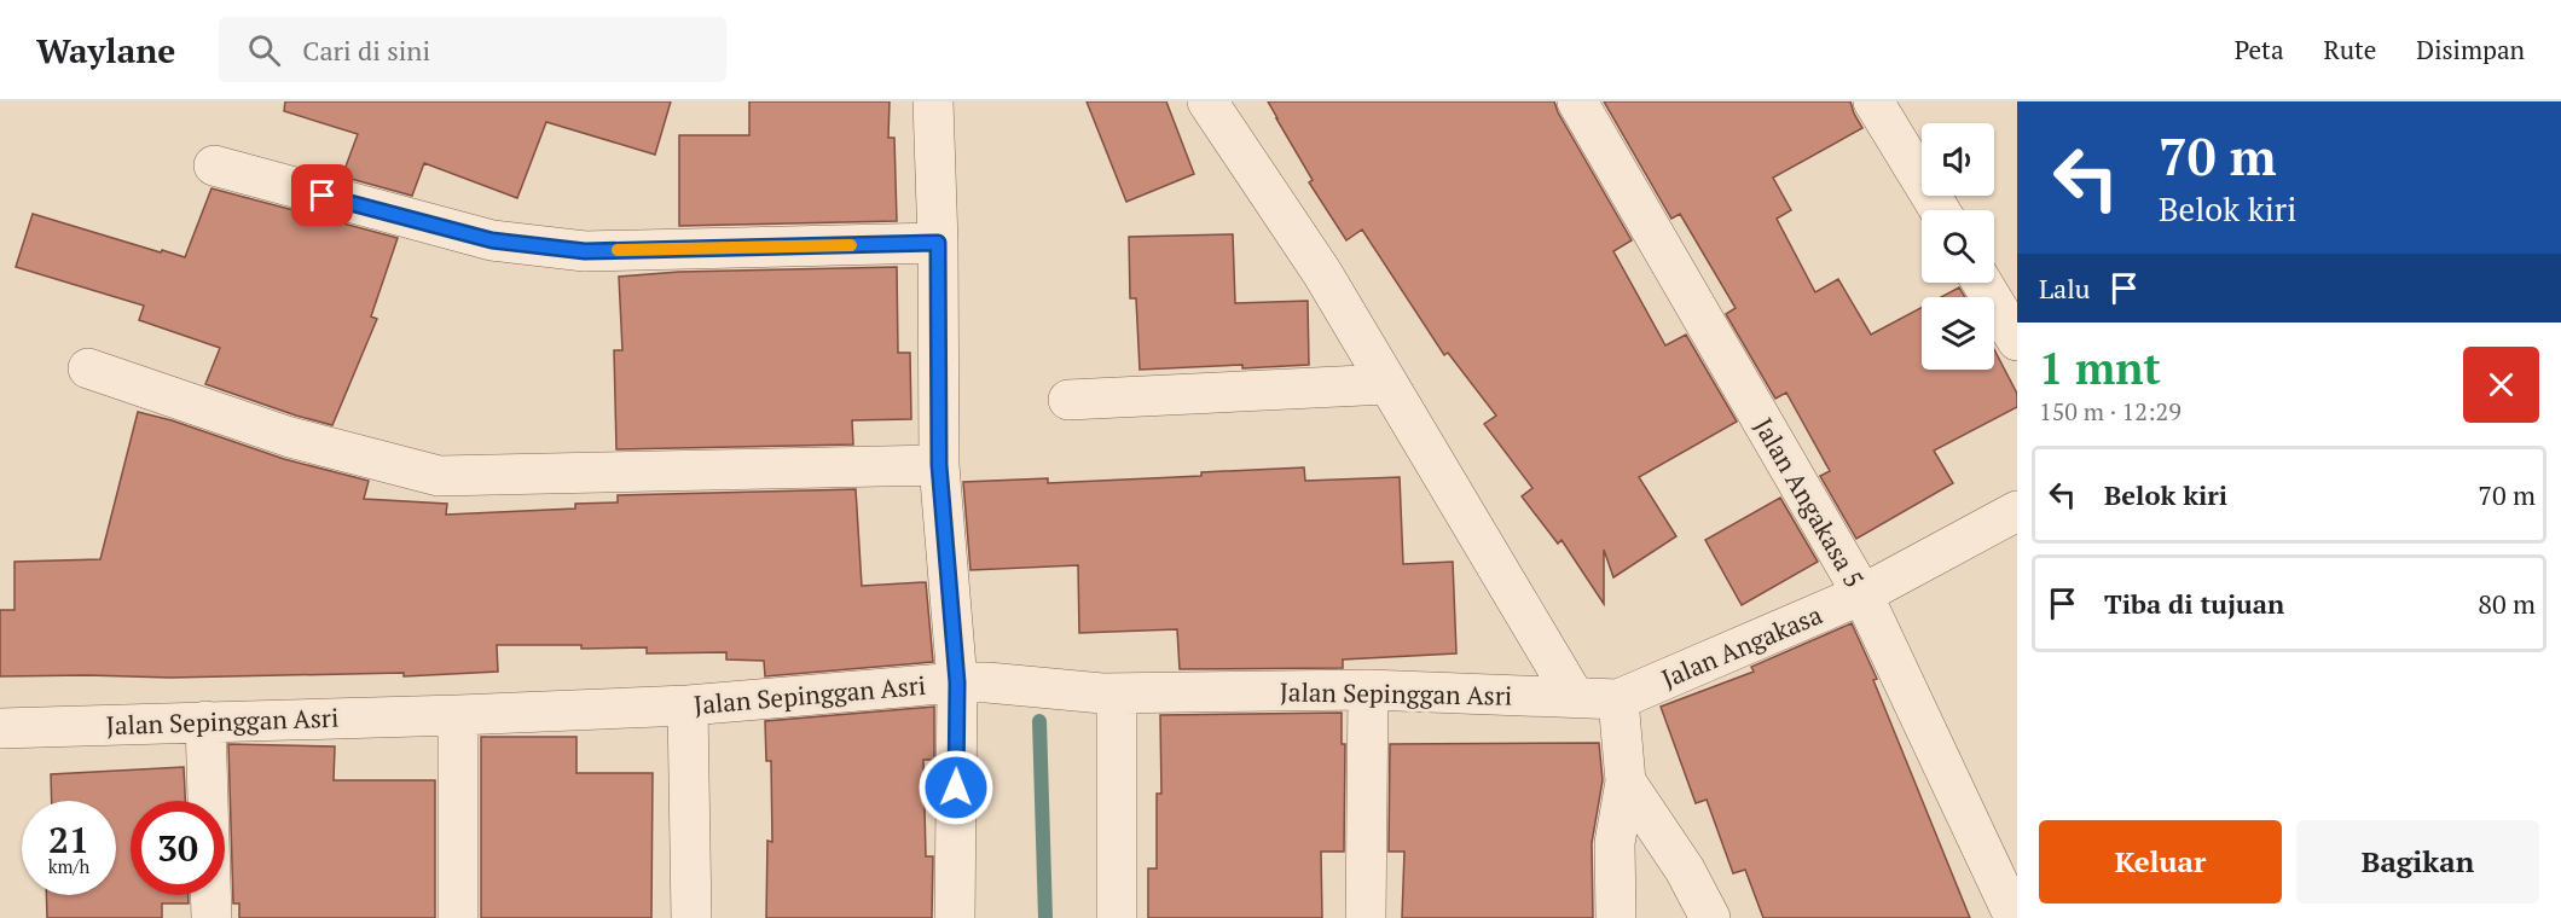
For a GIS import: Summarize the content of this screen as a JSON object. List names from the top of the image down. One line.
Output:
{"streets":{"street":["Jalan Angakasa 5","Jalan Angakasa","Jalan Sepinggan Asri"]},"crossings":[["Jalan Angakasa 5","Jalan Angakasa"],["Jalan Angakasa","Jalan Sepinggan Asri"]],"page":{"header":"Waylane","search":"Cari di sini","nav":["Peta","Rute","Disimpan"],"turn":["70 m","Belok kiri"],"then":"Lalu","heading":["1 mnt","150 m · 12:29"],"list":[{"name":"Belok kiri","value":"70 m"},{"name":"Tiba di tujuan","value":"80 m"}],"speed":"21 km/h","limit":"30","buttons":["Keluar","Bagikan"]}}
